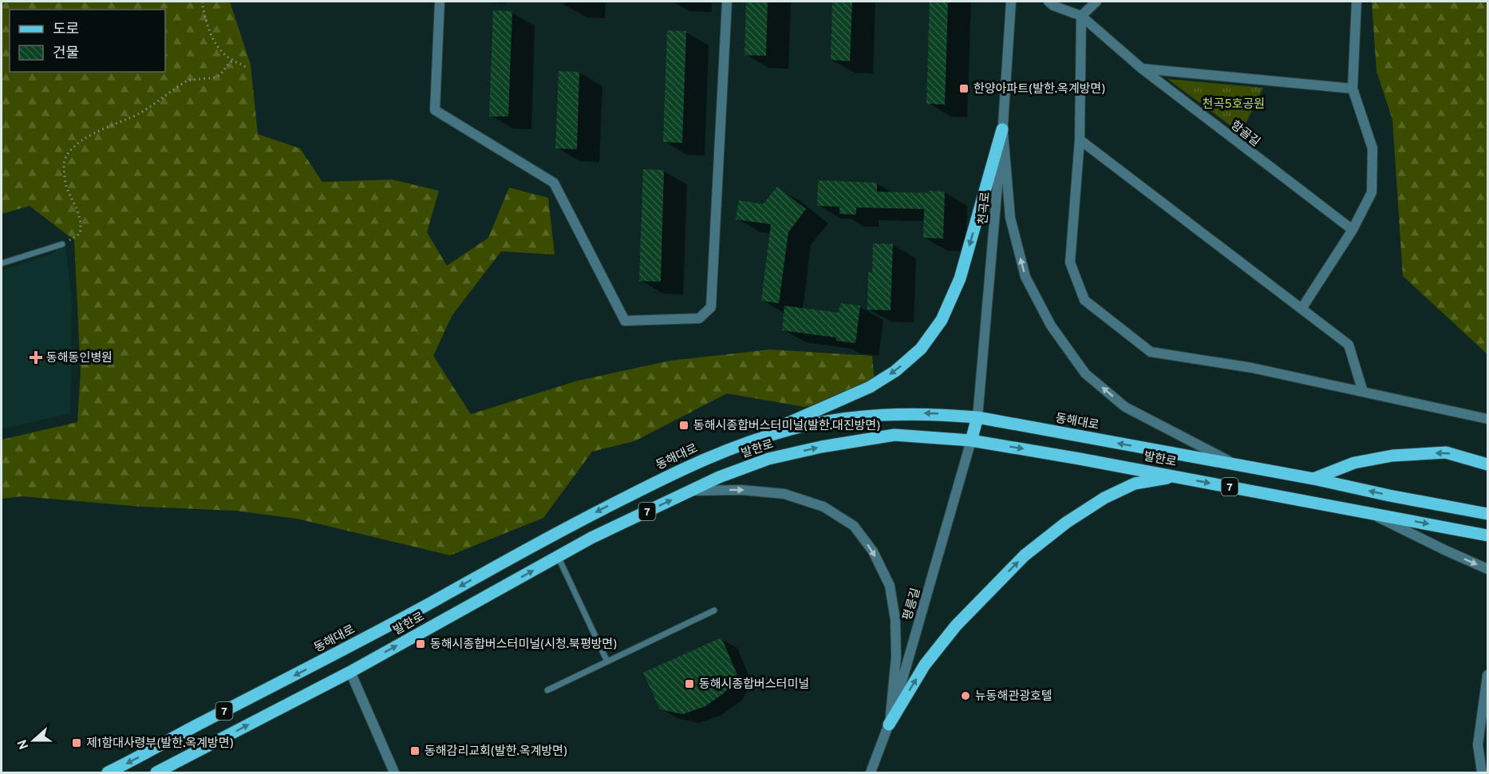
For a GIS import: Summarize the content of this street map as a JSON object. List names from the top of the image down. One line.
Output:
{"streets":{"main road":["동해대로","발한로","7"],"street":["항골길","천곡로","평릉길"]},"crossings":[["천곡로","동해대로"],["발한로","평릉길"]],"one_way":["동해대로","발한로"],"parks":["천곡5호공원"],"places":{"transit":["한양아파트(발한.옥계방면)","동해시종합버스터미널(발한.대진방면)","동해시종합버스터미널(시청.북평방면)","동해시종합버스터미널","제1함대사령부(발한.옥계방면)","동해감리교회(발한.옥계방면)"],"health":["동해동인병원"],"other":["뉴동해관광호텔"]},"legend":["도로","건물"],"north":"left"}
